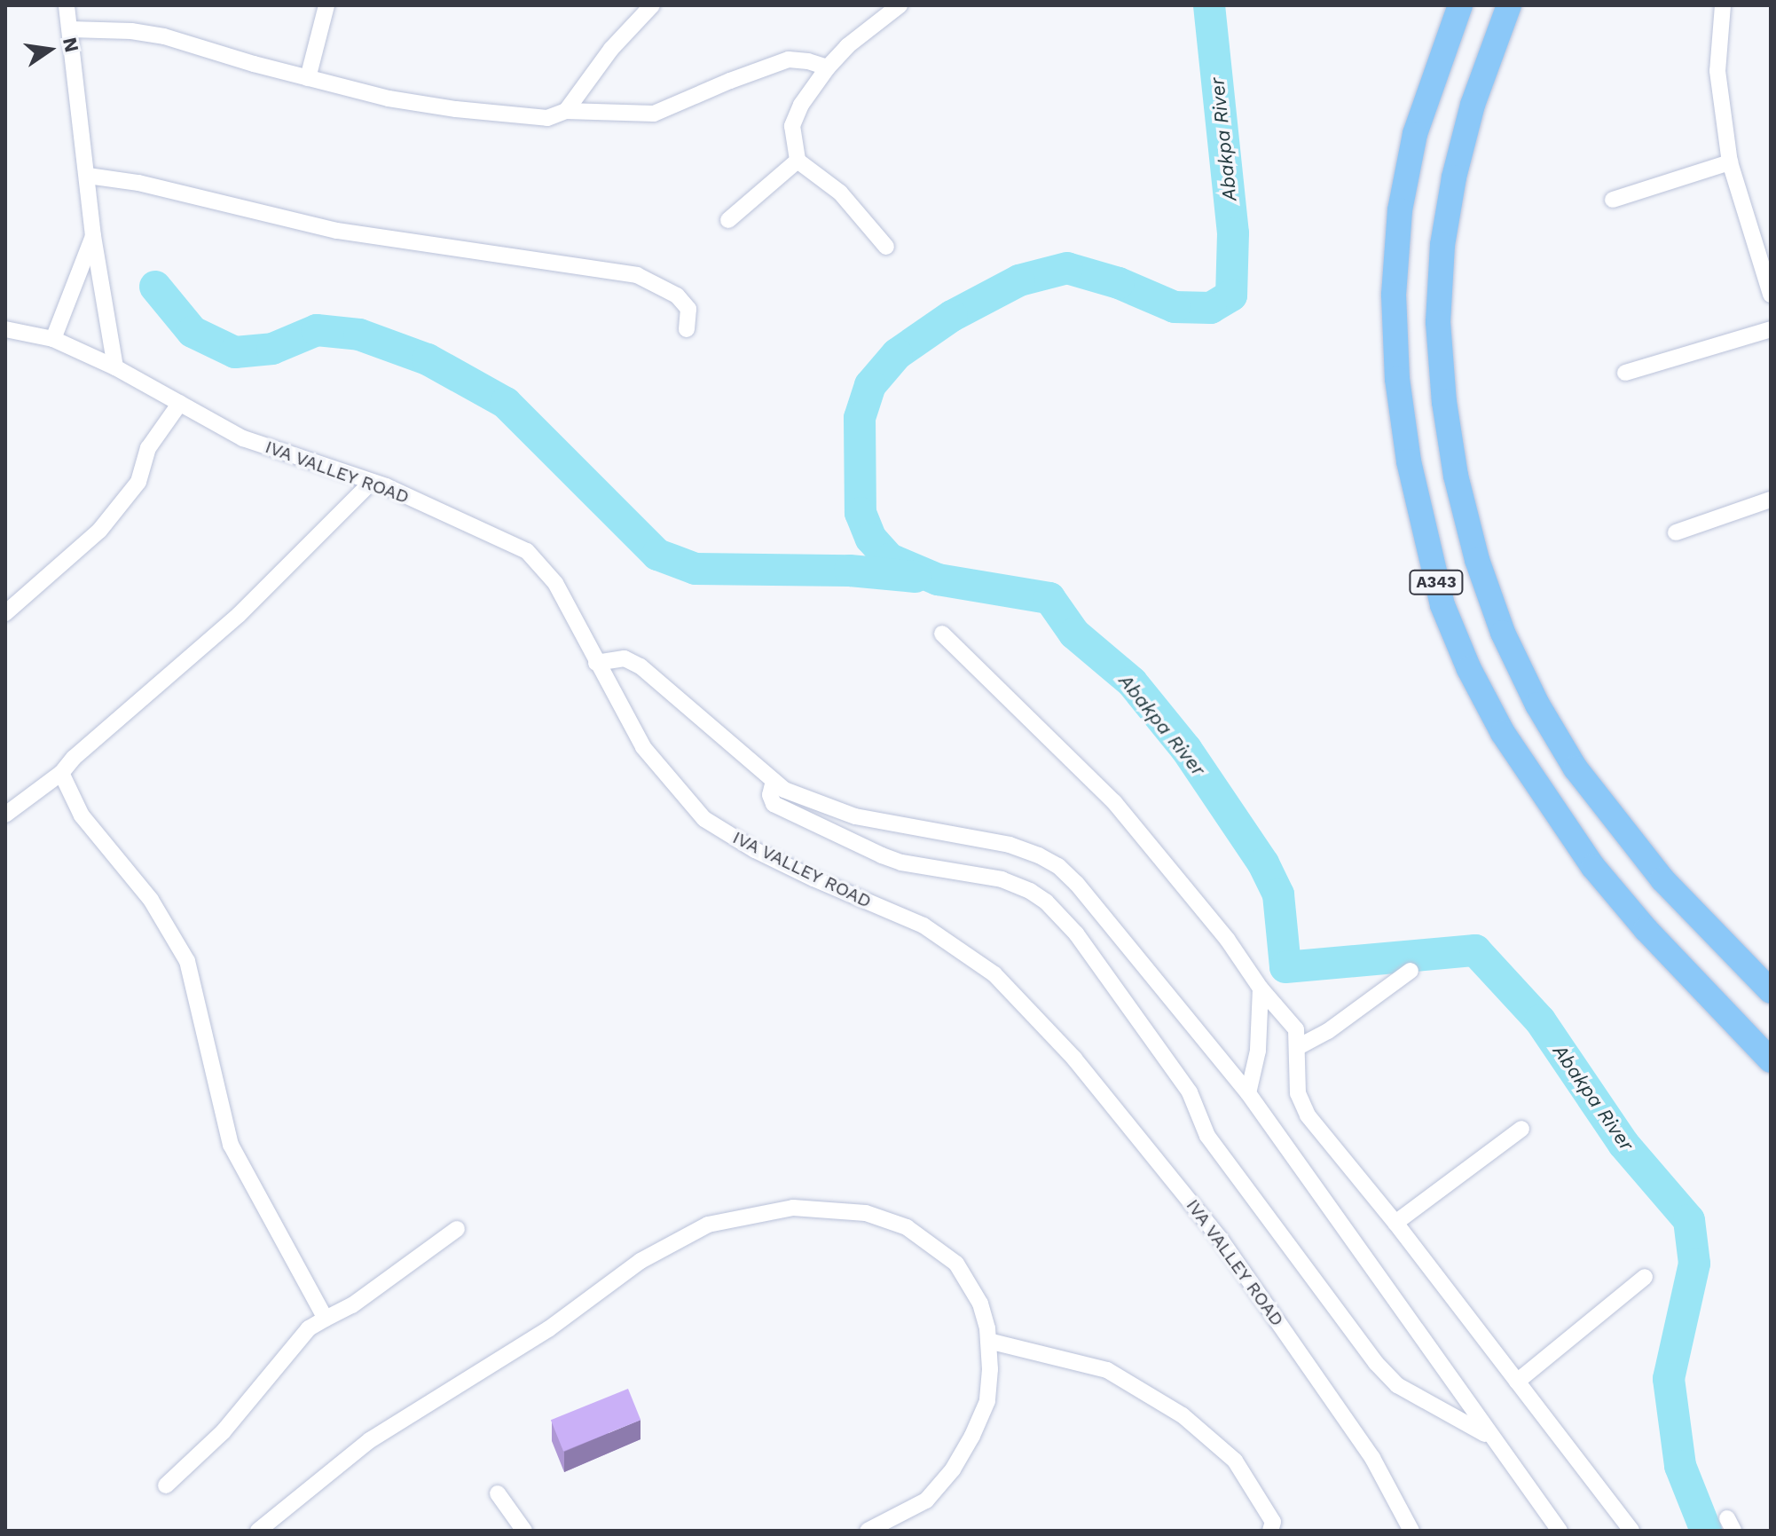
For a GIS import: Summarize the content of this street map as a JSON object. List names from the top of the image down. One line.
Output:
{"streets":{"highway":["A343"],"street":["IVA VALLEY ROAD"]},"water":["Abakpa River"],"north":"right"}
